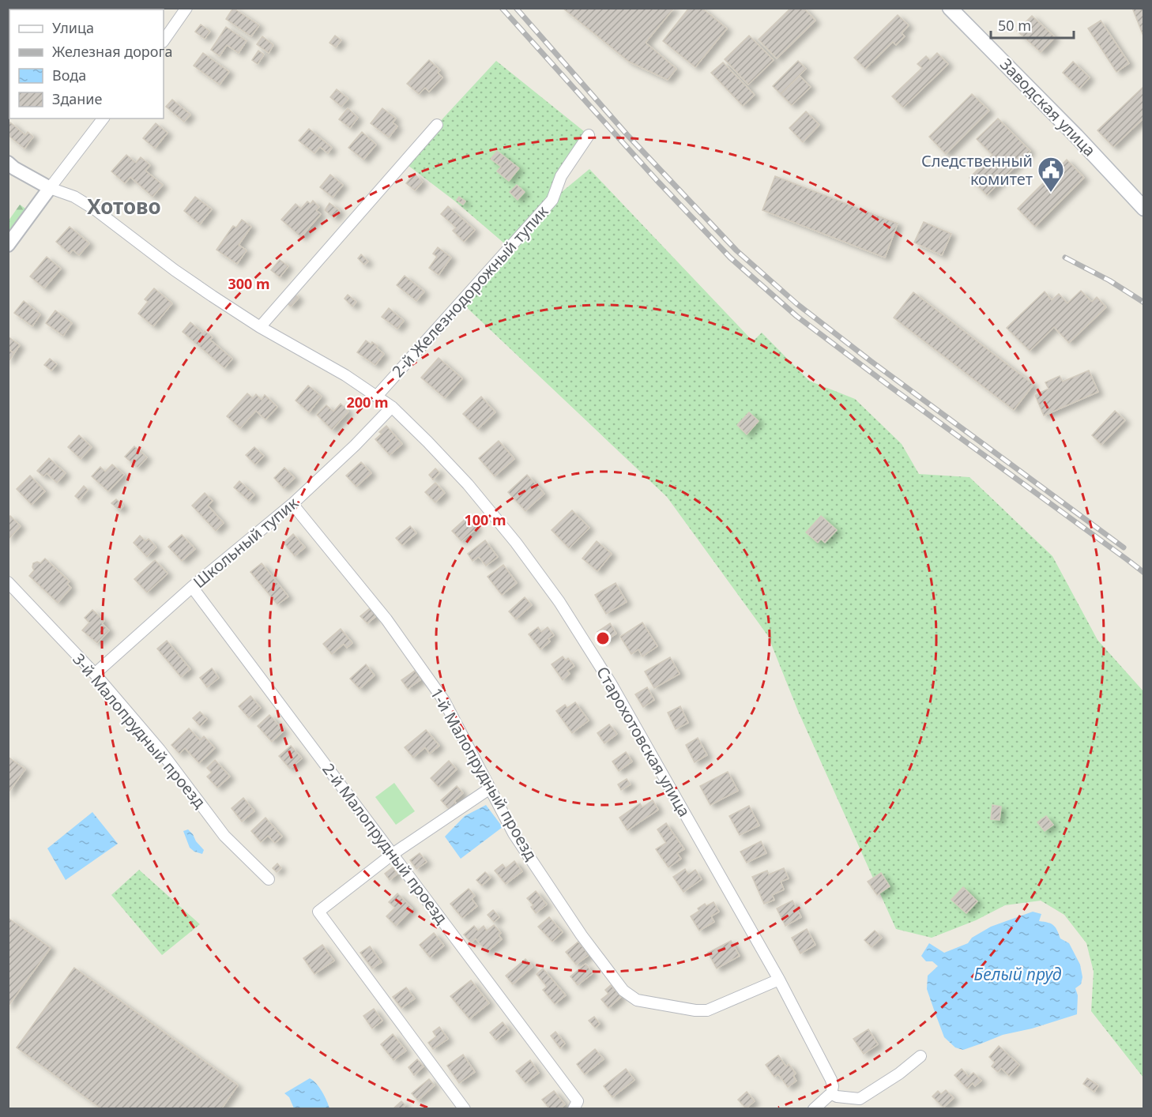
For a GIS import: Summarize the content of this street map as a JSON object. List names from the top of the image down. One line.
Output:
{"streets":{"main road":["Заводская улица"],"street":["2-й Железнодорожный тупик","Школьный тупик","3-й Малопрудный проезд","Старохотовская улица","1-й Малопрудный проезд","2-й Малопрудный проезд"]},"crossings":[["2-й Железнодорожный тупик","Старохотовская улица"],["Школьный тупик","3-й Малопрудный проезд"],["Школьный тупик","Старохотовская улица"],["Школьный тупик","1-й Малопрудный проезд"],["Школьный тупик","2-й Малопрудный проезд"],["Старохотовская улица","1-й Малопрудный проезд"]],"districts":["Хотово"],"water":["Белый пруд"],"places":{"public building":["Следственный комитет"]},"legend":["Улица","Железная дорога","Вода","Здание"],"scale_bar":"50 m","rings":["300 m","200 m","100 m"]}
